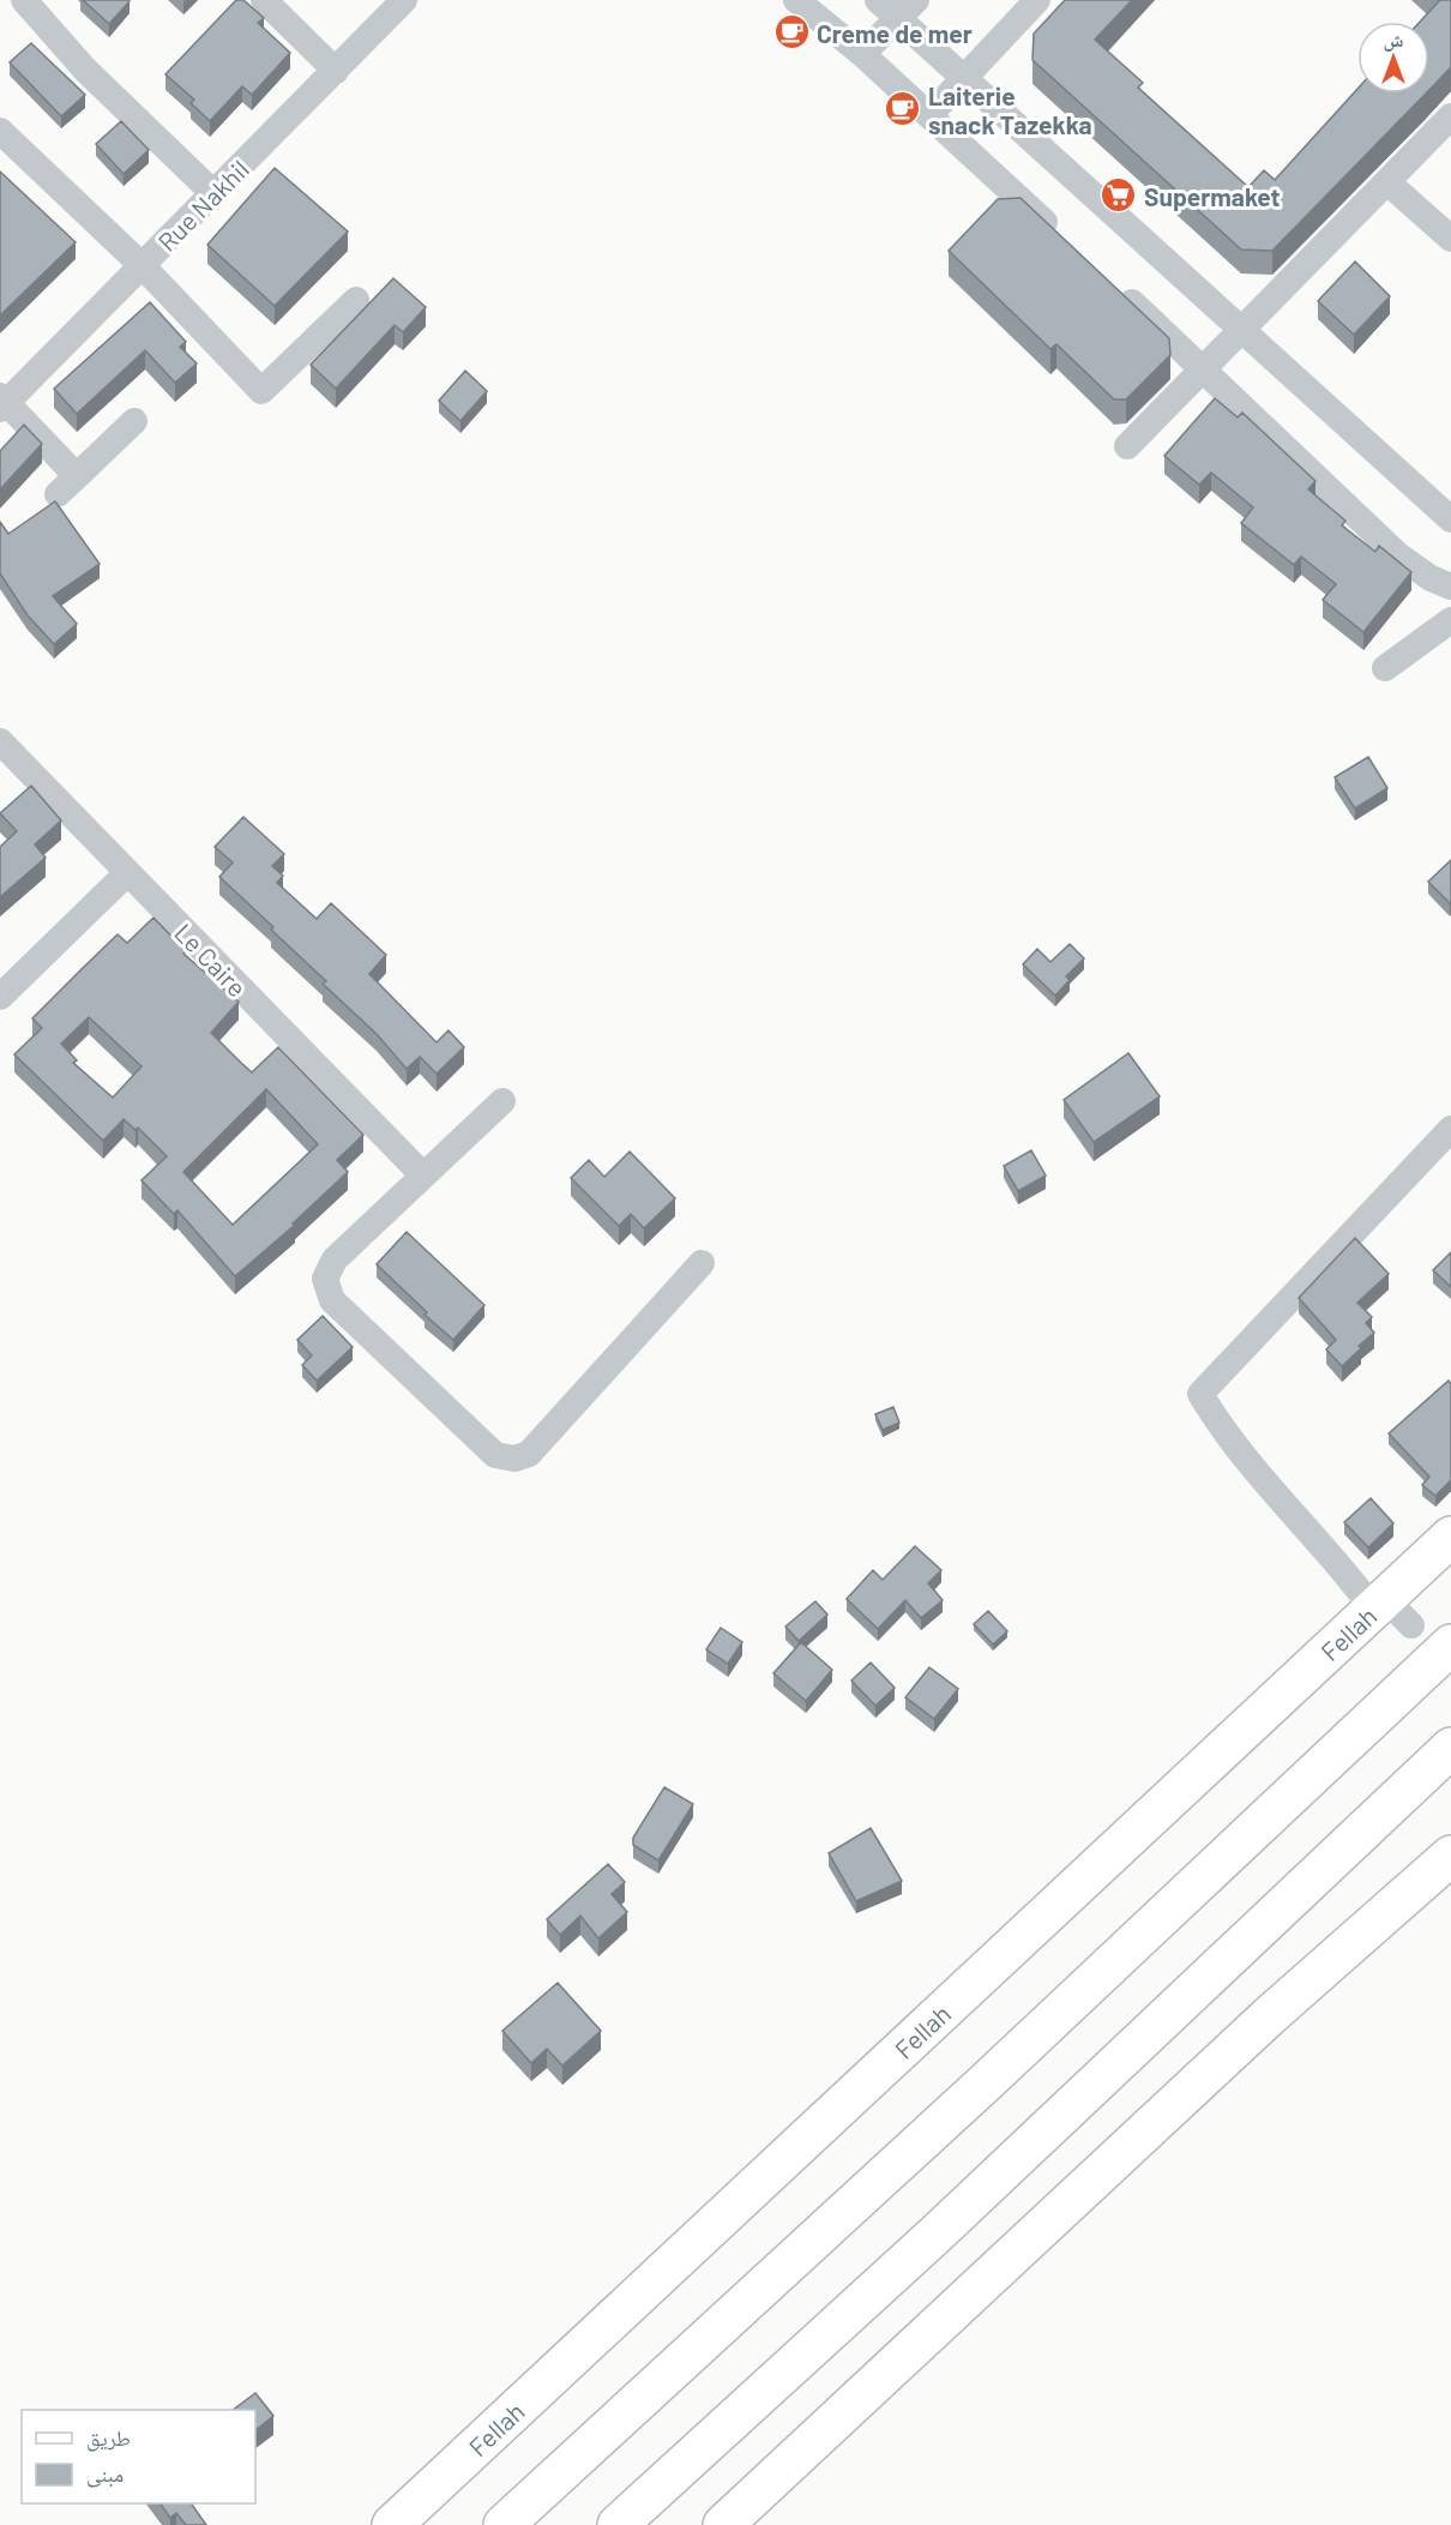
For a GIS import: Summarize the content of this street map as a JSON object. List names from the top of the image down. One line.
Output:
{"streets":{"main road":["Fellah"],"street":["Rue Nakhil","Le Caire"]},"places":{"cafe":["Creme de mer","Laiterie snack Tazekka"],"supermarket":["Supermaket"]},"legend":["طريق","مبنى"],"north":"top"}
